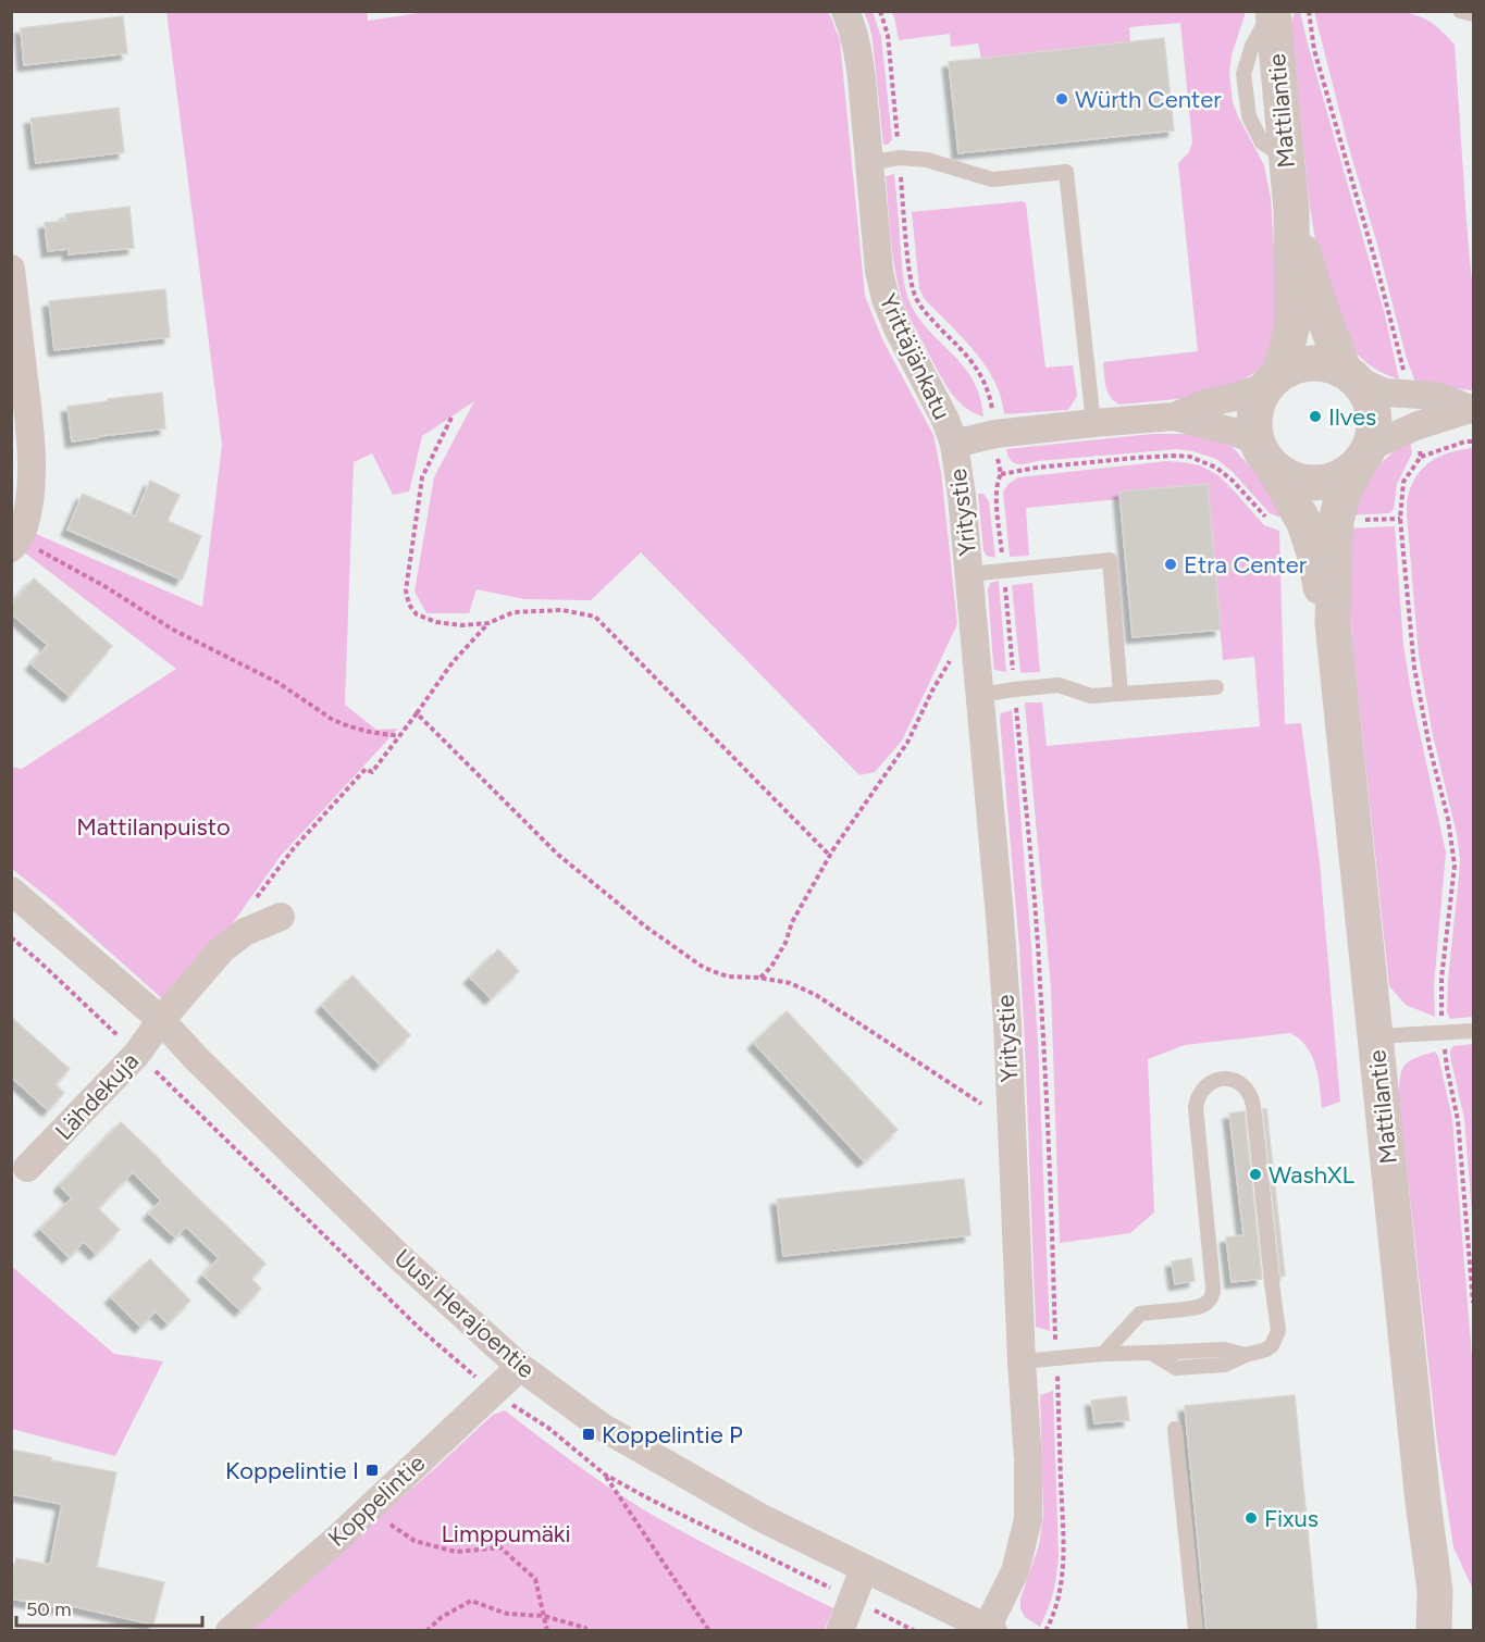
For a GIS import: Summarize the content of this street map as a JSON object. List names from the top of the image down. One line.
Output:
{"streets":{"street":["Mattilantie","Yrittäjänkatu","Yritystie","Lähdekuja","Uusi Herajoentie","Koppelintie"]},"crossings":[["Mattilantie","Yrittäjänkatu"],["Yrittäjänkatu","Yritystie"],["Yritystie","Uusi Herajoentie"],["Lähdekuja","Uusi Herajoentie"],["Uusi Herajoentie","Koppelintie"]],"parks":["Mattilanpuisto","Limppumäki"],"places":{"other":["Würth Center","Ilves","Etra Center","WashXL","Fixus"],"transit":["Koppelintie P","Koppelintie I"]},"scale_bar":"50 m"}
